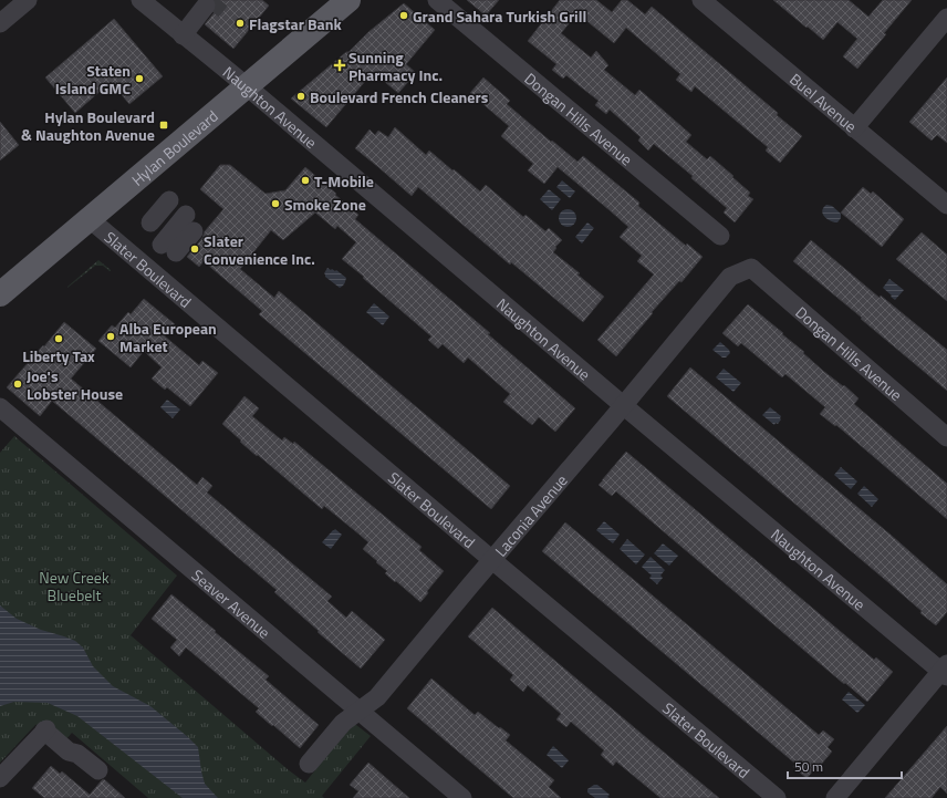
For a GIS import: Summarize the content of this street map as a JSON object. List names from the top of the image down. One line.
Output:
{"streets":{"main road":["Hylan Boulevard"],"street":["Buel Avenue","Naughton Avenue","Dongan Hills Avenue","Slater Boulevard","Laconia Avenue","Seaver Avenue"]},"crossings":[["Naughton Avenue","Hylan Boulevard"],["Naughton Avenue","Laconia Avenue"],["Dongan Hills Avenue","Laconia Avenue"],["Hylan Boulevard","Slater Boulevard"],["Slater Boulevard","Laconia Avenue"],["Laconia Avenue","Seaver Avenue"]],"parks":["New Creek Bluebelt"],"places":{"other":["Grand Sahara Turkish Grill","Flagstar Bank","Staten Island GMC","Boulevard French Cleaners","T-Mobile","Smoke Zone","Slater Convenience Inc.","Alba European Market","Liberty Tax","Joe's Lobster House"],"health":["Sunning Pharmacy Inc."],"transit":["Hylan Boulevard & Naughton Avenue"]},"scale_bar":"50 m"}
